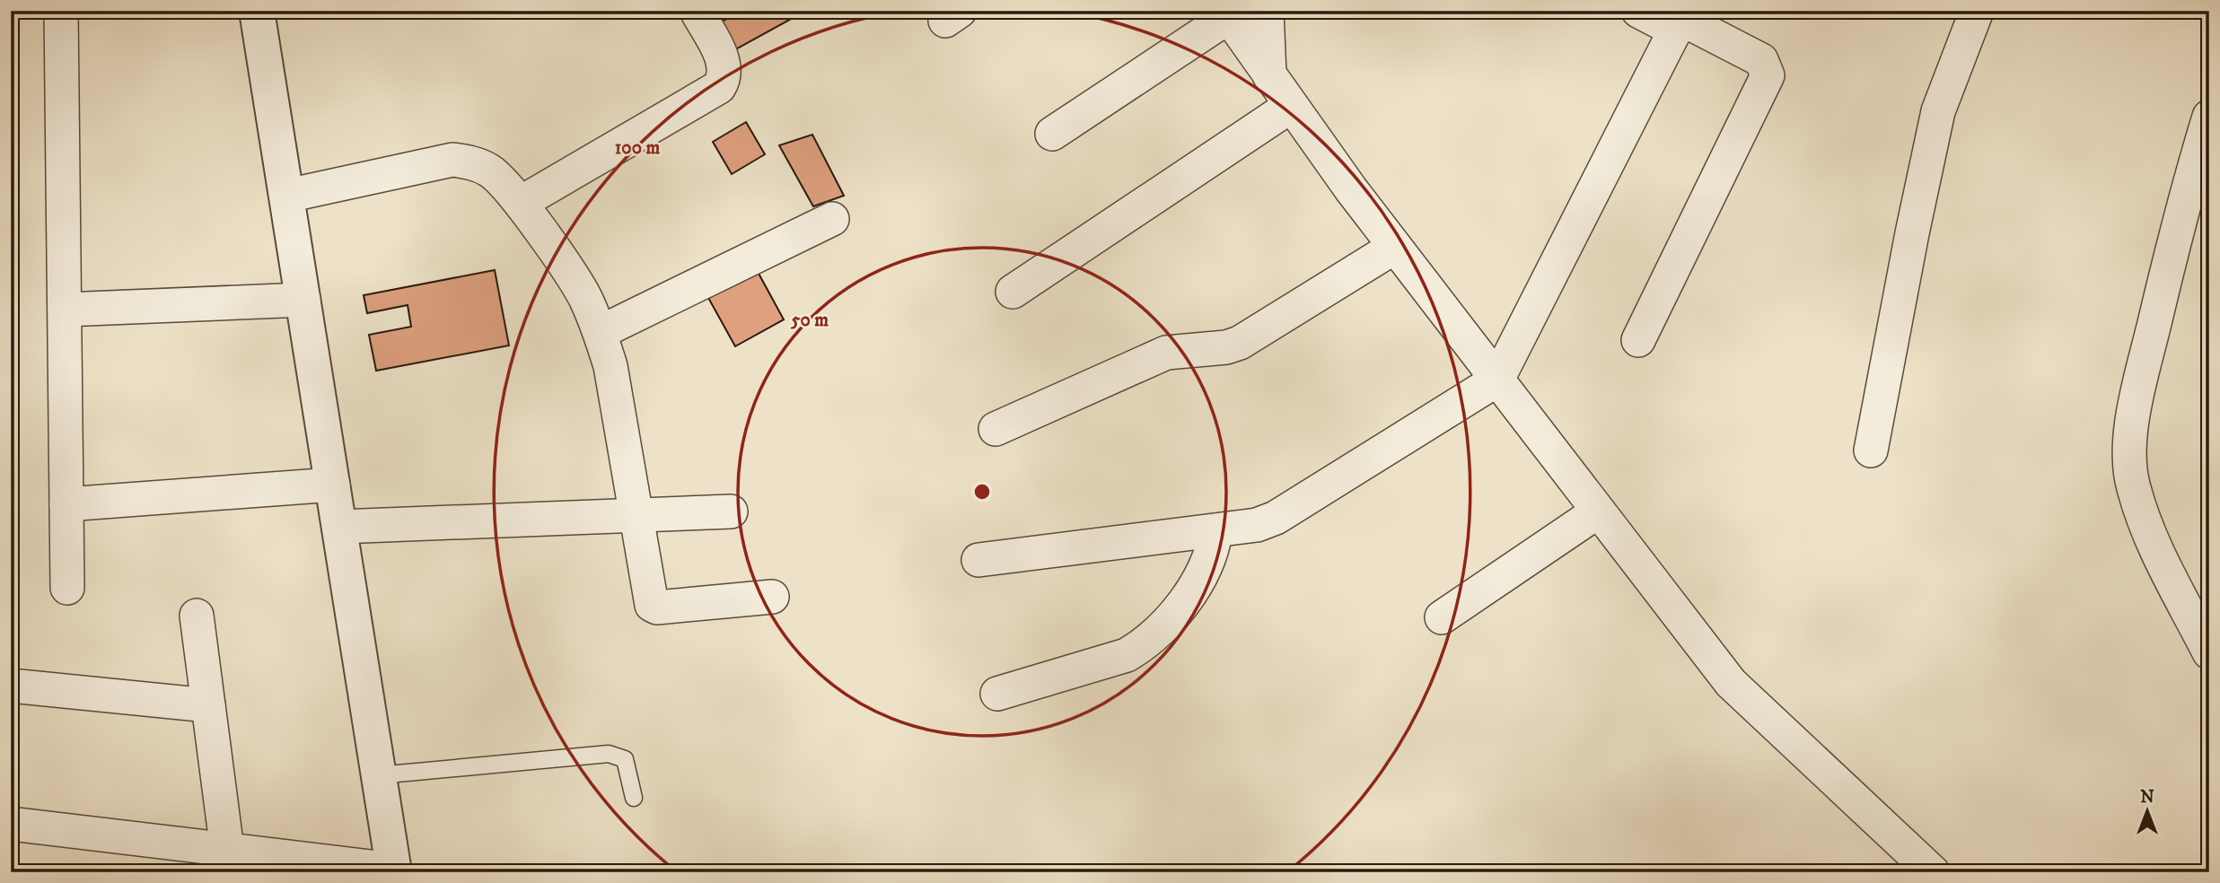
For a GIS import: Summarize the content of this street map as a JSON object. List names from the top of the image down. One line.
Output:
{"north":"top","rings":["100 m","50 m"]}
